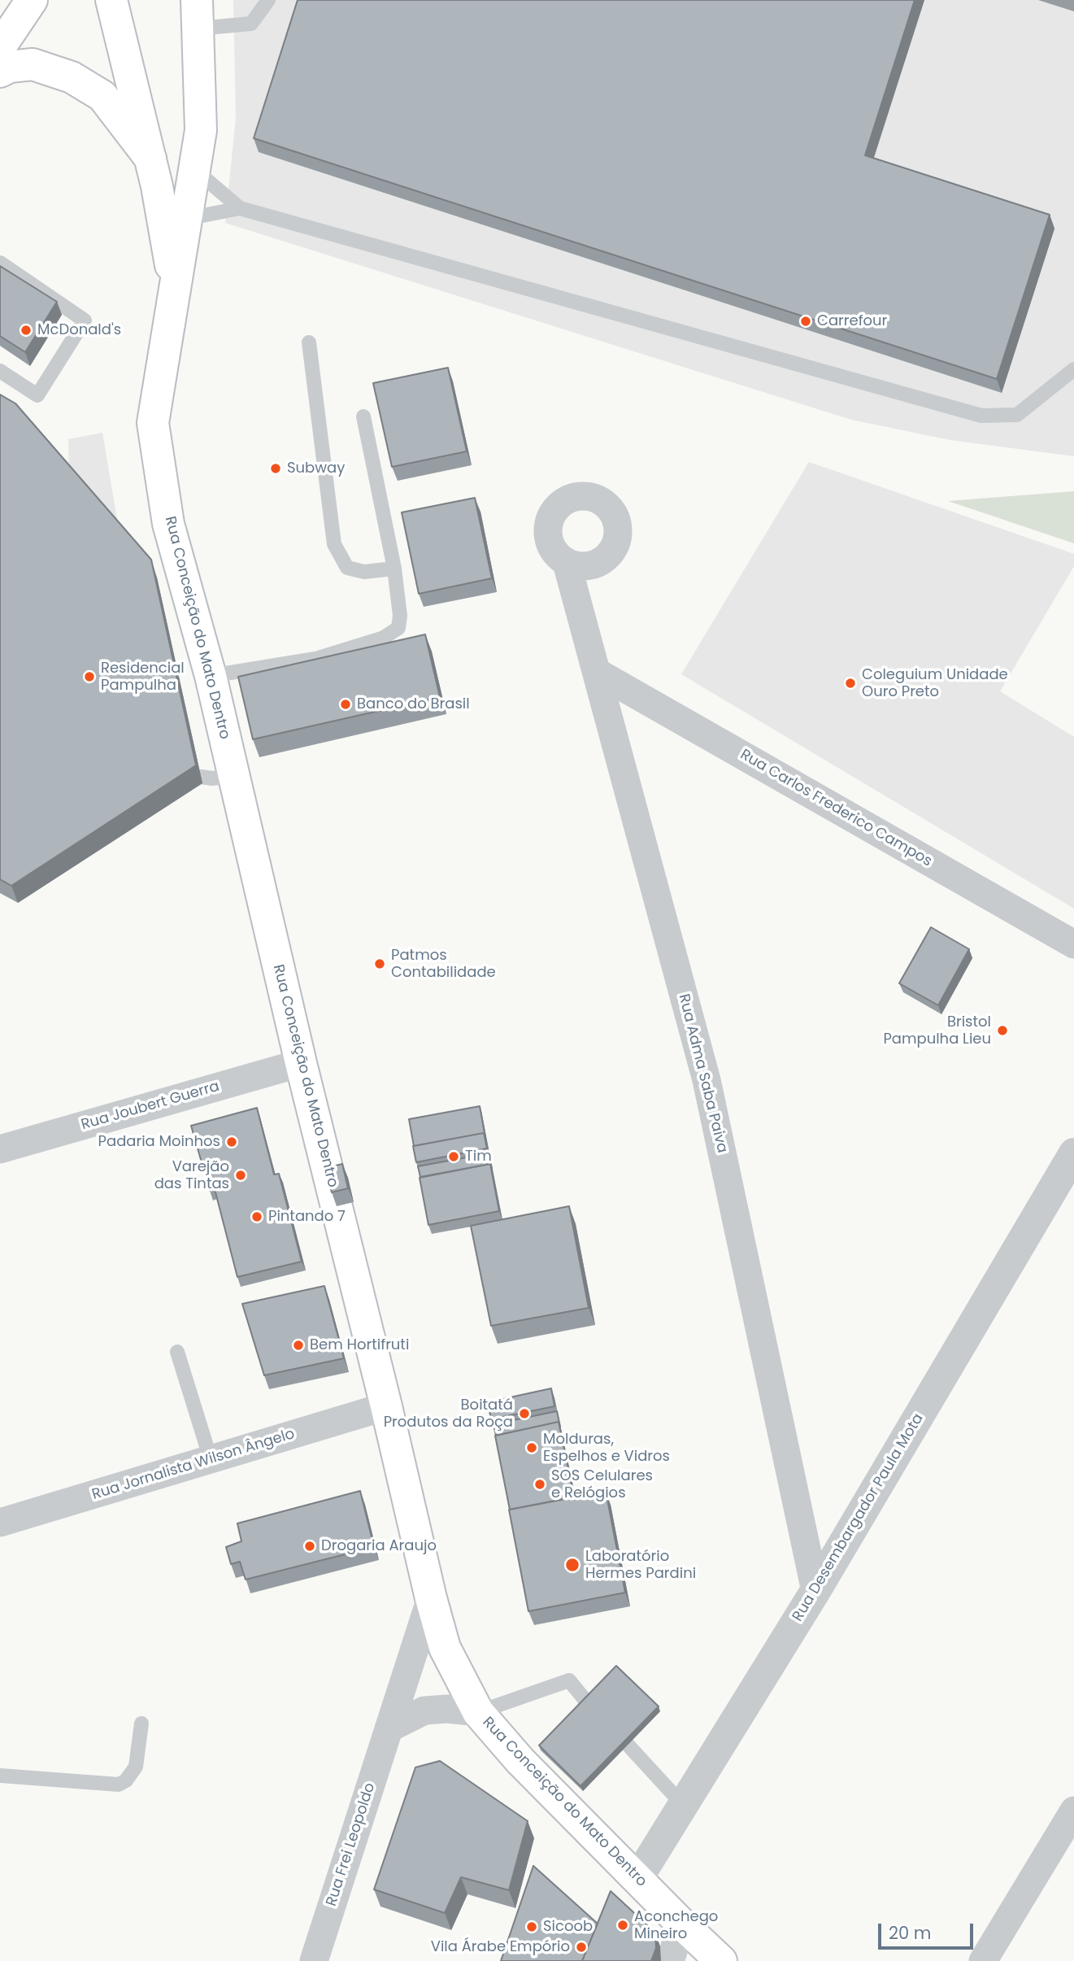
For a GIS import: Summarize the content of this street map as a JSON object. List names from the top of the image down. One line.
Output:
{"streets":{"main road":["Rua Conceição do Mato Dentro"],"street":["Rua Carlos Frederico Campos","Rua Adma Saba Paiva","Rua Joubert Guerra","Rua Jornalista Wilson Ângelo","Rua Desembargador Paula Mota","Rua Frei Leopoldo"]},"crossings":[["Rua Conceição do Mato Dentro","Rua Joubert Guerra"],["Rua Conceição do Mato Dentro","Rua Jornalista Wilson Ângelo"],["Rua Conceição do Mato Dentro","Rua Desembargador Paula Mota"],["Rua Conceição do Mato Dentro","Rua Frei Leopoldo"],["Rua Carlos Frederico Campos","Rua Adma Saba Paiva"],["Rua Adma Saba Paiva","Rua Desembargador Paula Mota"]],"places":["Carrefour","McDonald's","Subway","Residencial Pampulha","Coleguium Unidade Ouro Preto","Banco do Brasil","Patmos Contabilidade","Bristol Pampulha Lieu","Padaria Moinhos","Tim","Varejão das Tintas","Pintando 7","Bem Hortifruti","Boitatá Produtos da Roça","Molduras, Espelhos e Vidros","SOS Celulares e Relógios","Drogaria Araujo","Laboratório Hermes Pardini","Aconchego Mineiro","Sicoob","Vila Árabe Empório"],"scale_bar":"20 m"}
